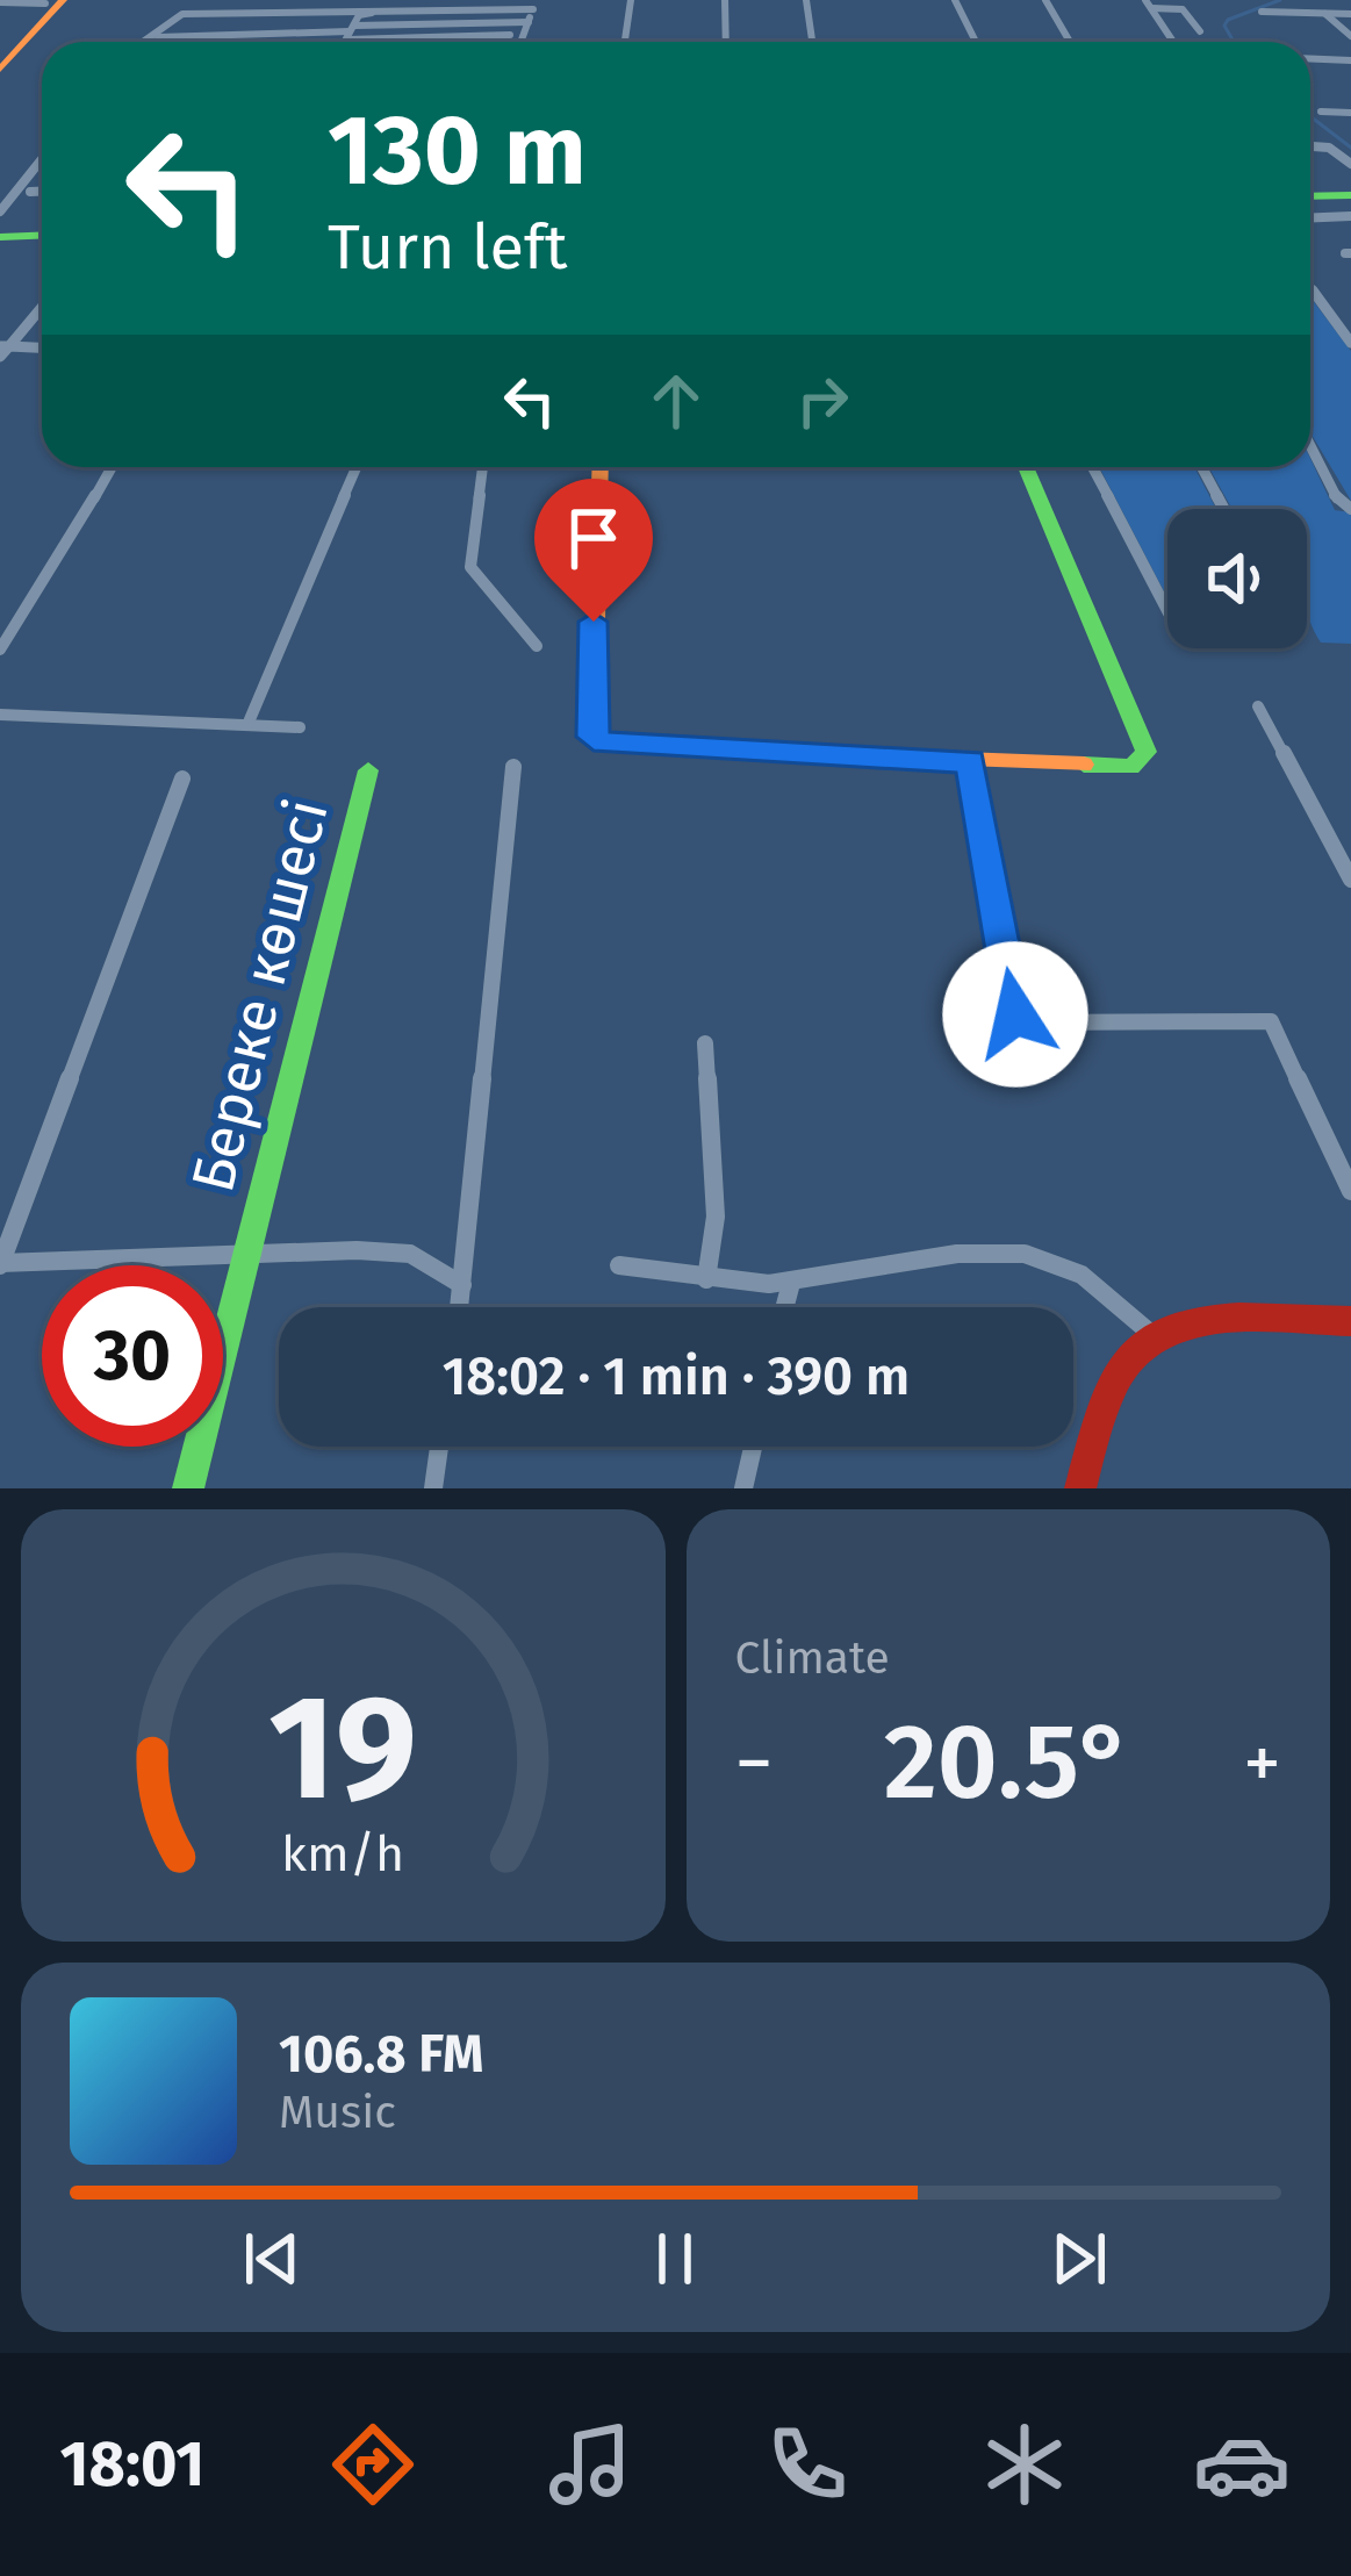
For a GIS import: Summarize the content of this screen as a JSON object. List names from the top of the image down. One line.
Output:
{"streets":{"street":["Береке көшесі"]},"page":{"turn":["130 m","Turn left"],"limit":"30","trip":"18:02 · 1 min · 390 m","tile":"Climate","heat":["−","20.5°","+"],"song":["106.8 FM","Music"],"tabs":"18:01","gauge":["19","km/h"]}}
